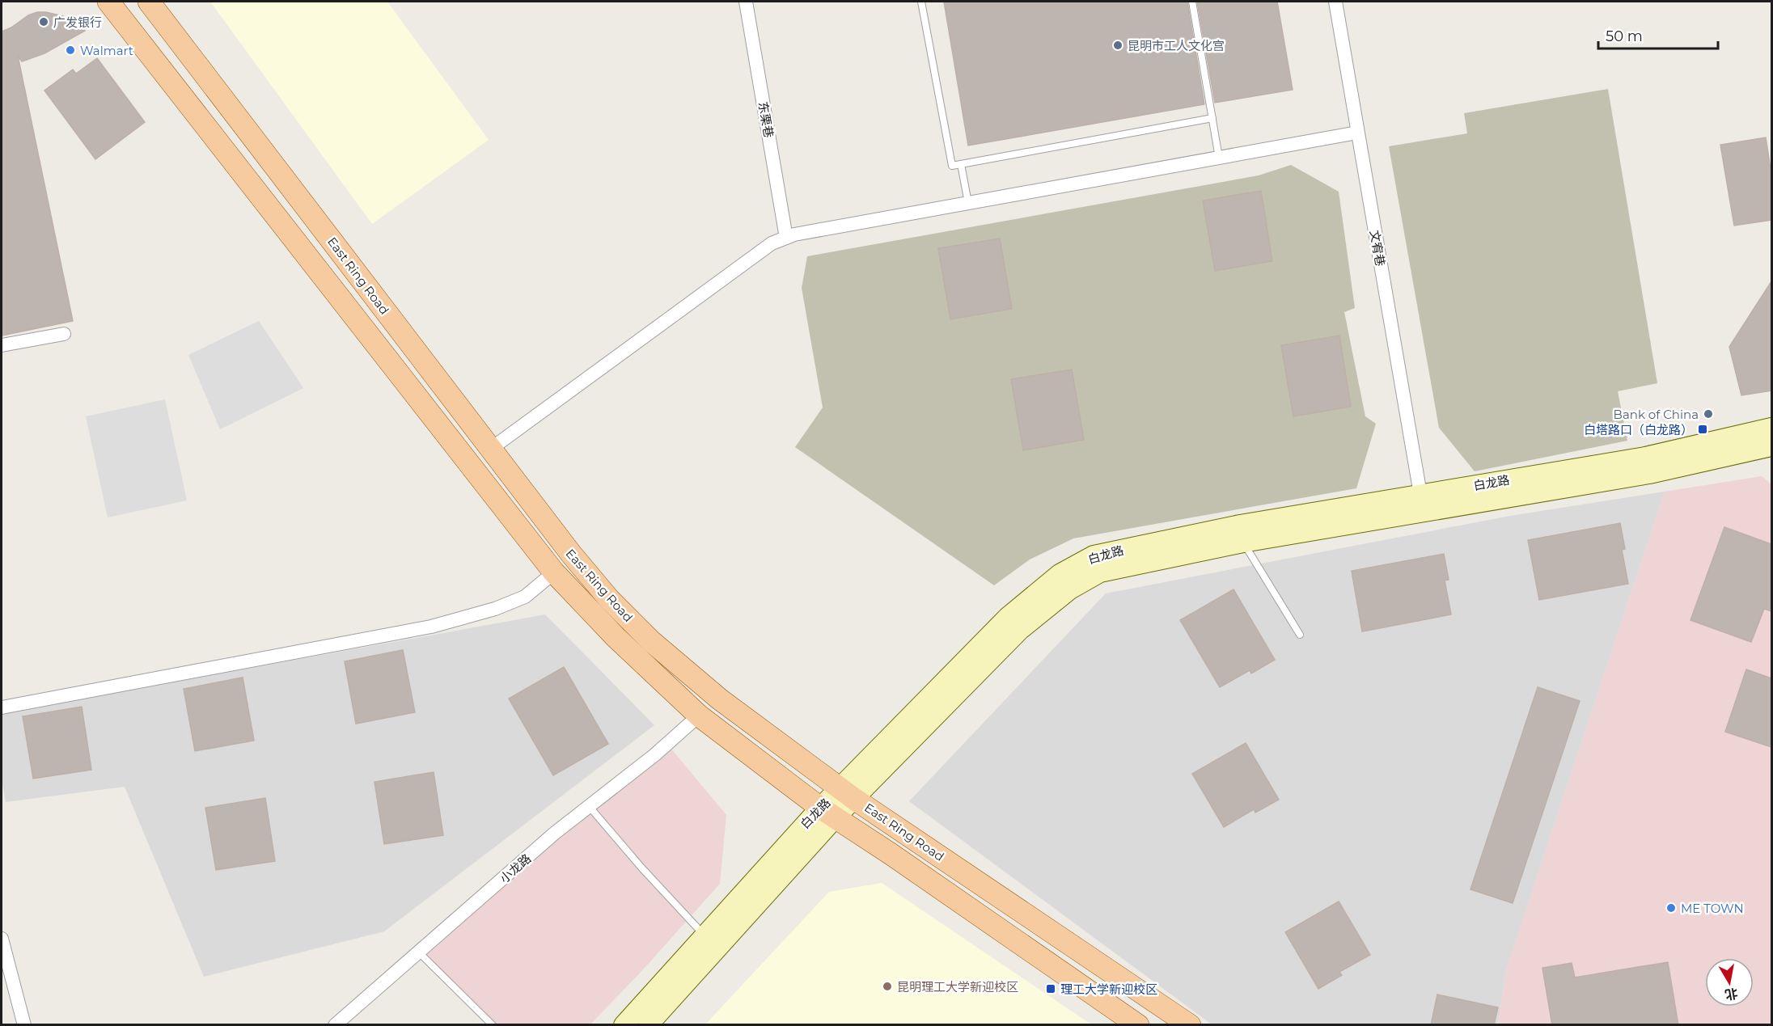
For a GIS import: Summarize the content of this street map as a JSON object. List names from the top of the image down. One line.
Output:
{"streets":{"main road":["East Ring Road","白龙路"],"street":["东栗巷","文宥巷","小龙路"]},"crossings":[["文宥巷","白龙路"],["East Ring Road","白龙路"],["East Ring Road","小龙路"]],"places":{"other":["广发银行","昆明市工人文化宫","Walmart","Bank of China","ME TOWN","昆明理工大学新迎校区"],"transit":["白塔路口（白龙路）","理工大学新迎校区"]},"scale_bar":"50 m","north":"bottom"}
